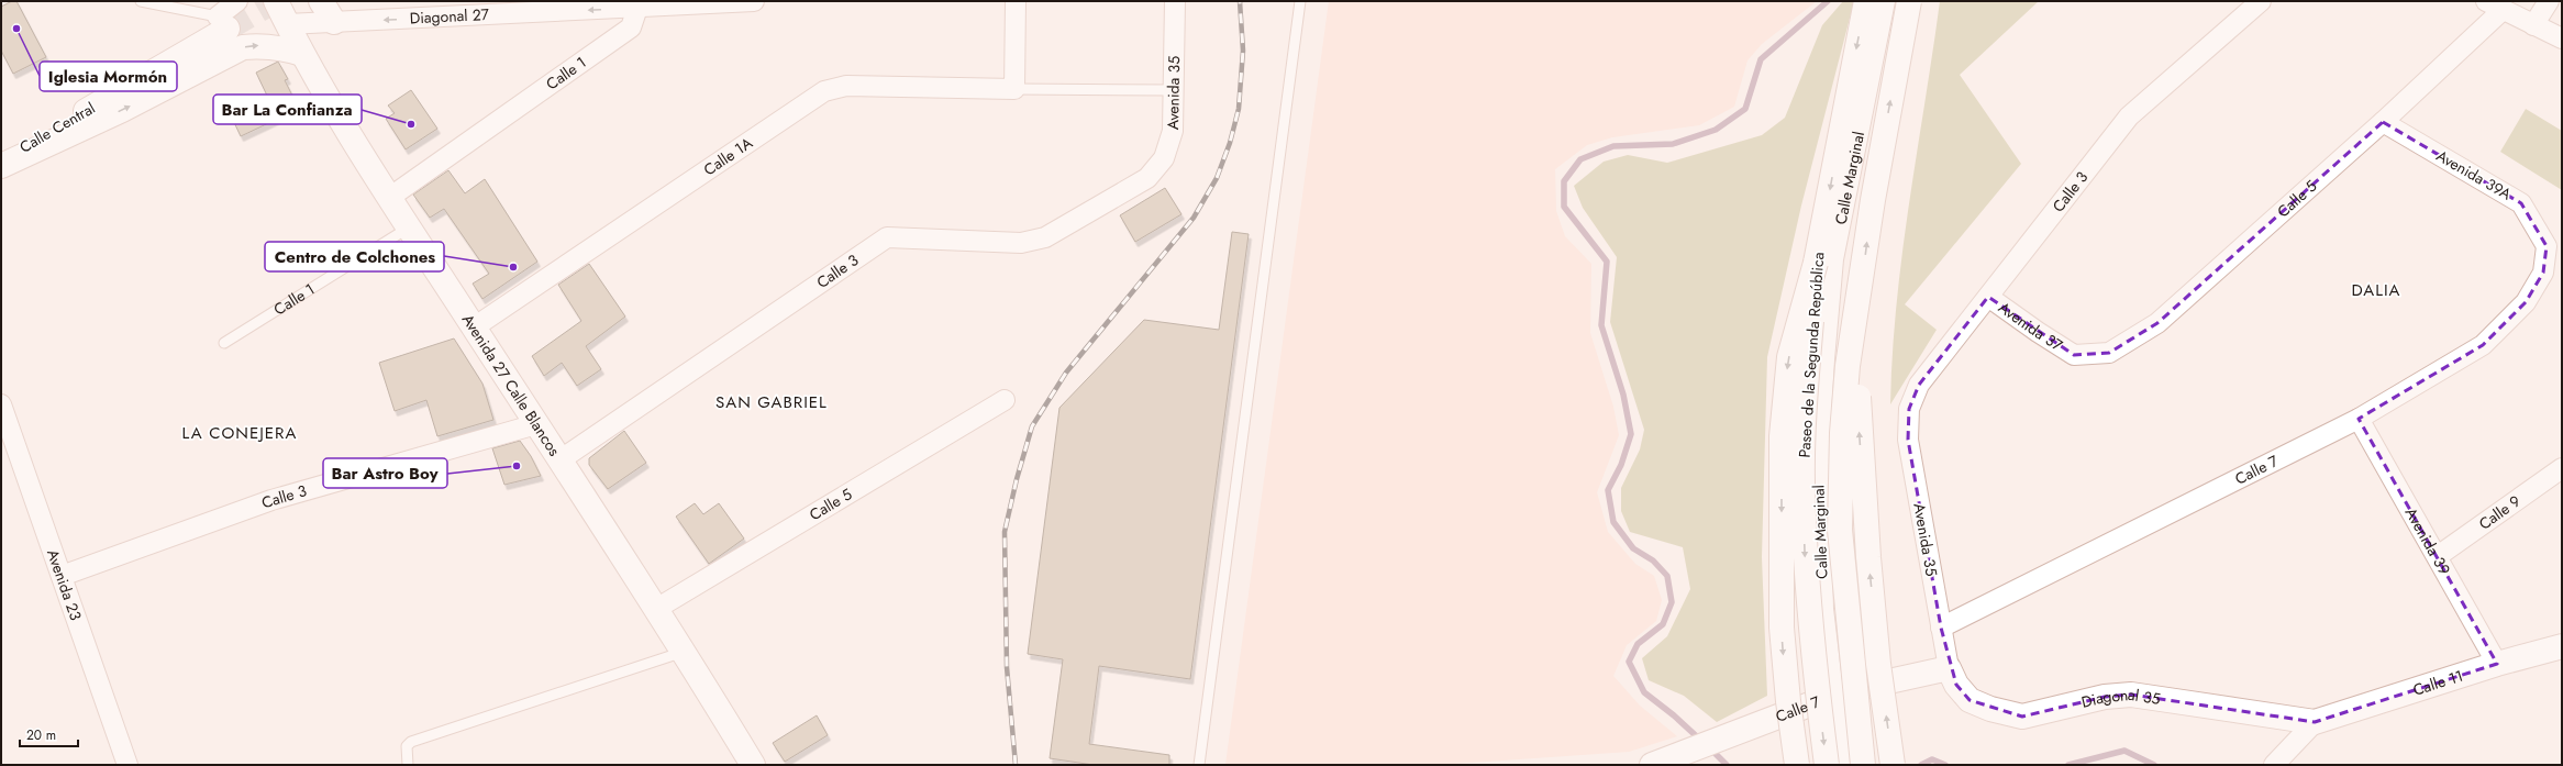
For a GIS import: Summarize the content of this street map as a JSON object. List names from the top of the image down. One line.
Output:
{"streets":{"main road":["Calle Central","Paseo de la Segunda República","Avenida 27 Calle Blancos","Calle 7","Calle 11","Diagonal 35"],"street":["Diagonal 27","Calle 1","Avenida 35","Calle 1A","Avenida 39A","Calle Marginal","Calle 3","Calle 5","Avenida 37","Calle 9","Avenida 39","Avenida 23"]},"crossings":[["Diagonal 27","Calle 1"],["Diagonal 27","Avenida 27 Calle Blancos"],["Calle 1","Avenida 27 Calle Blancos"],["Avenida 35","Calle 3"],["Avenida 35","Calle 7"],["Avenida 35","Diagonal 35"],["Calle 1A","Avenida 27 Calle Blancos"],["Avenida 39A","Calle 5"],["Avenida 39A","Calle 7"],["Calle Marginal","Calle 7"],["Calle 3","Avenida 37"],["Calle 3","Avenida 27 Calle Blancos"],["Calle 3","Avenida 23"],["Calle 5","Avenida 37"],["Calle 5","Avenida 27 Calle Blancos"],["Calle 7","Avenida 39"],["Calle 7","Diagonal 35"],["Calle 9","Avenida 39"],["Avenida 39","Calle 11"],["Calle 11","Diagonal 35"]],"one_way":["Diagonal 27"],"districts":["DALIA","SAN GABRIEL","LA CONEJERA"],"places":["Iglesia Mormón","Bar La Confianza","Centro de Colchones","Bar Astro Boy"],"scale_bar":"20 m"}
